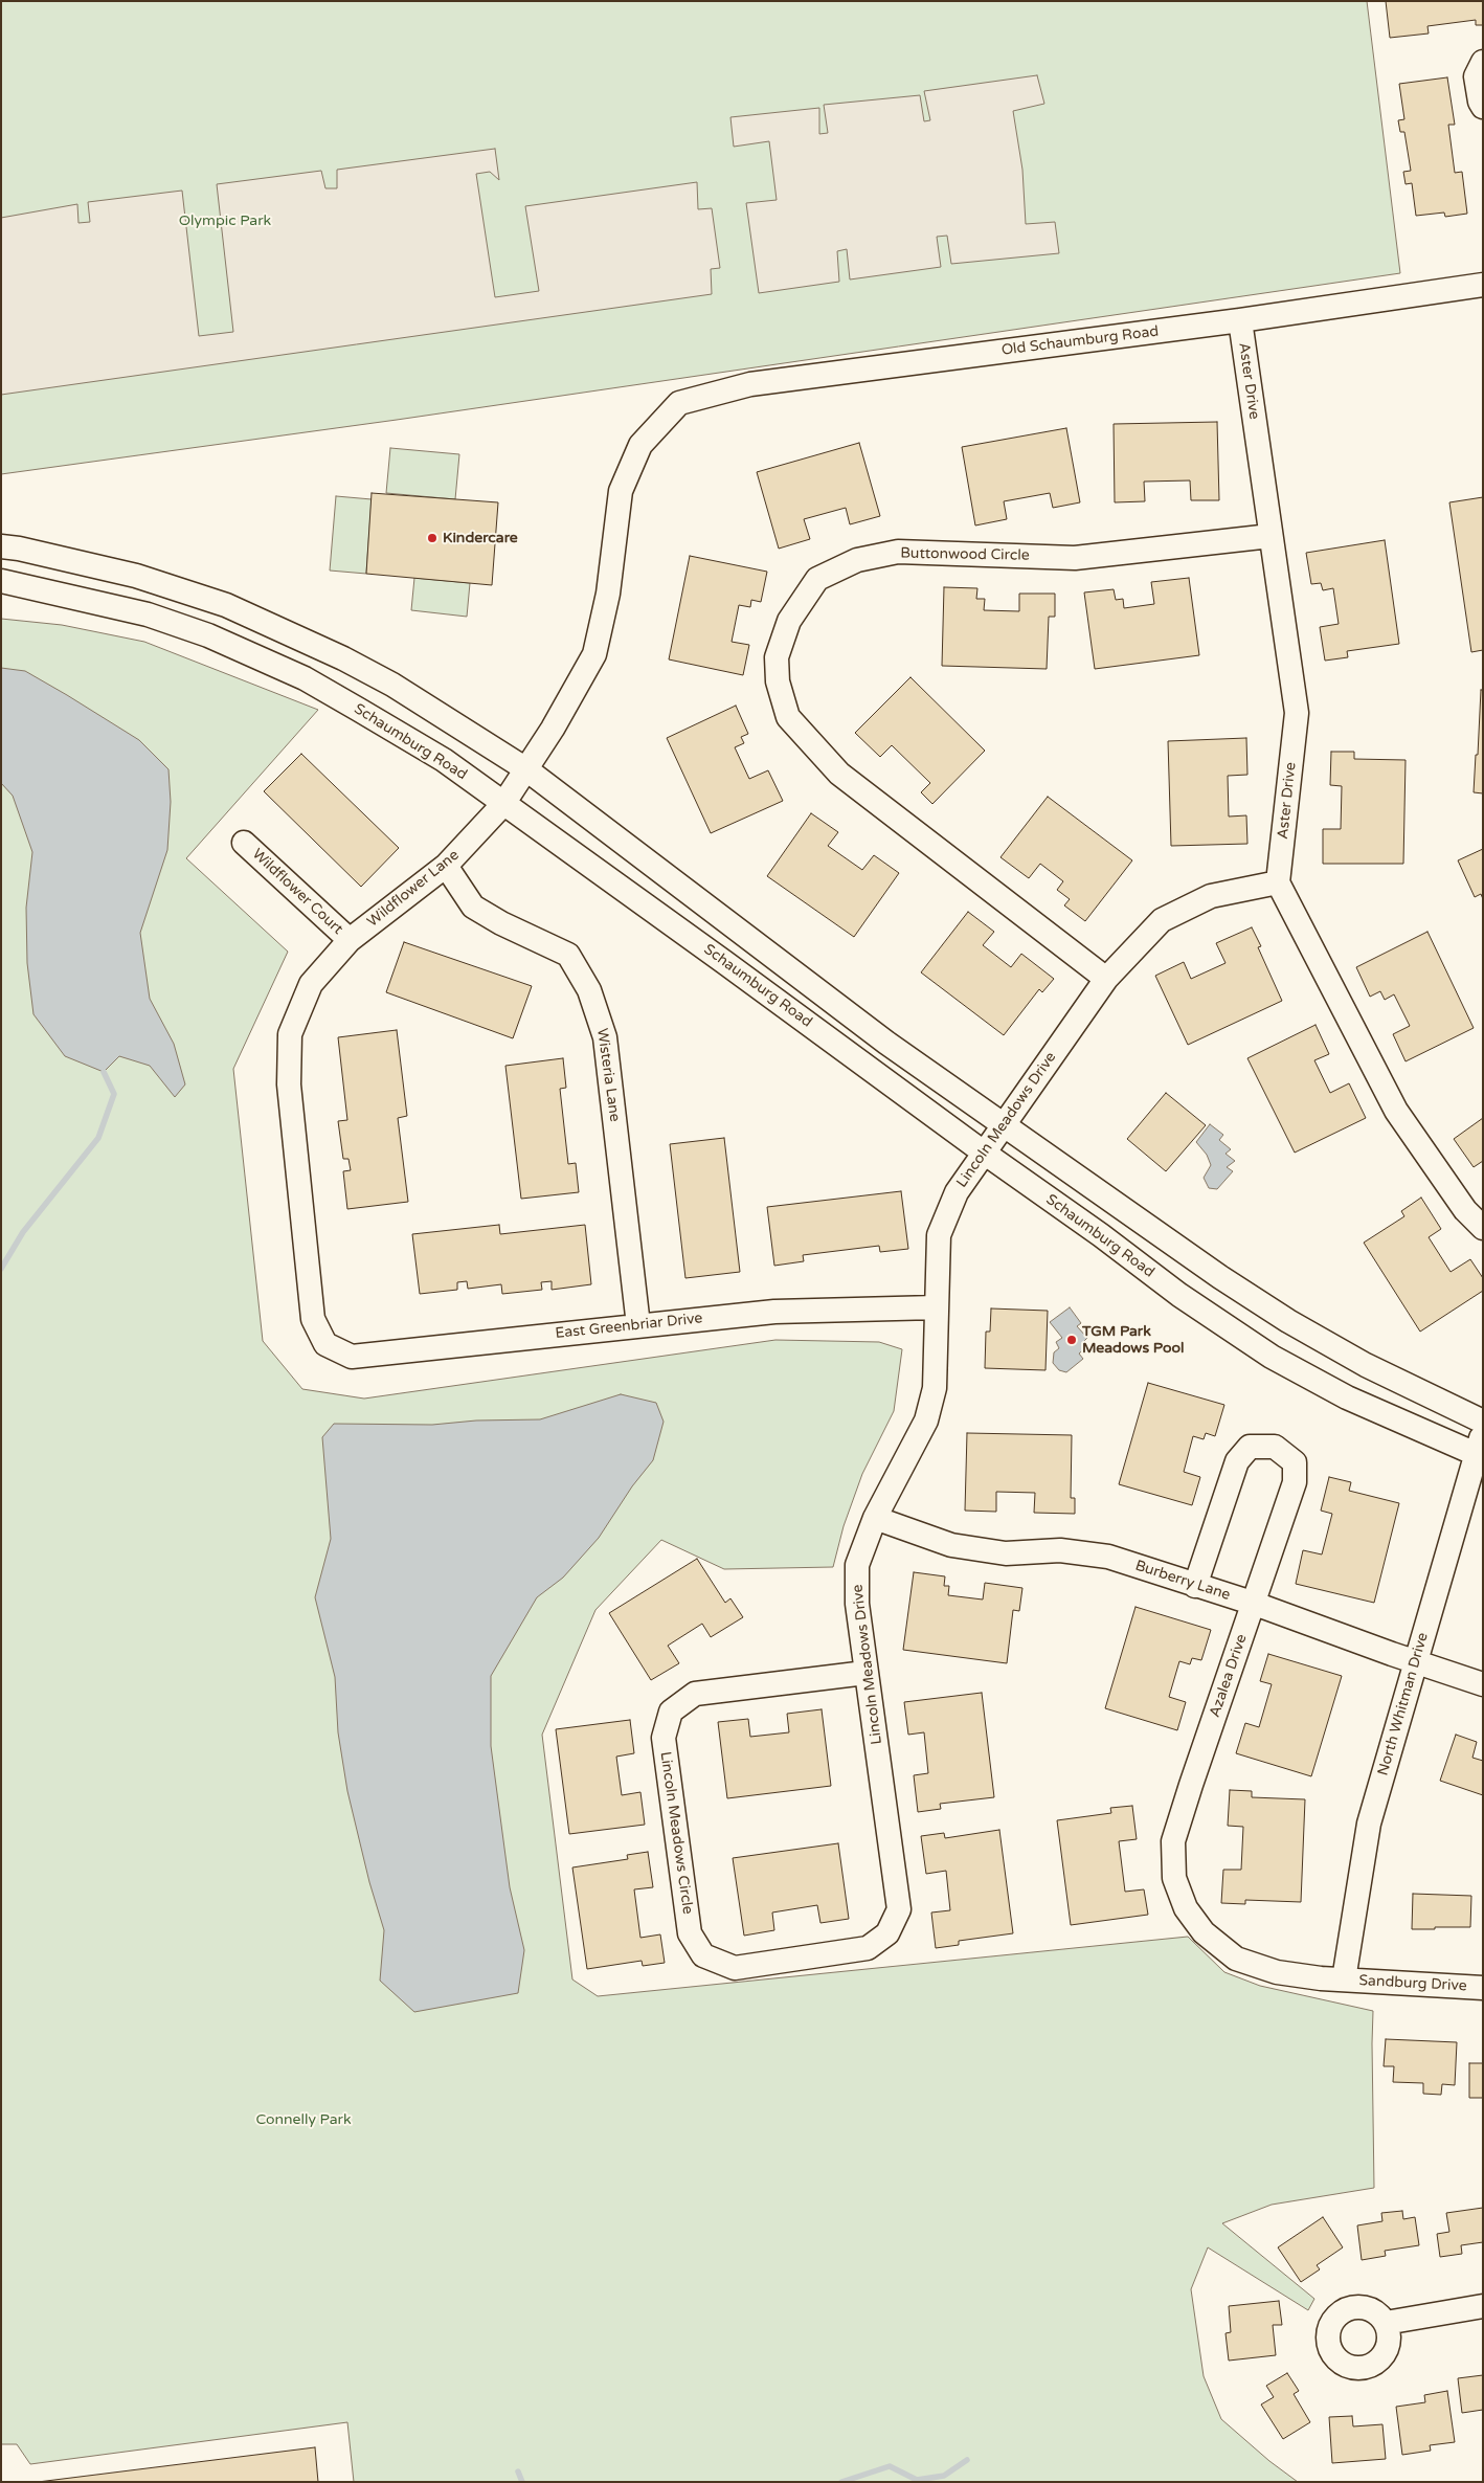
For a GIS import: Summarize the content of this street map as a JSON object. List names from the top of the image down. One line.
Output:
{"streets":{"street":["Old Schaumburg Road","Aster Drive","Buttonwood Circle","Schaumburg Road","Wildflower Lane","Wildflower Court","Wisteria Lane","Lincoln Meadows Drive","East Greenbriar Drive","Burberry Lane","Azalea Drive","North Whitman Drive","Lincoln Meadows Circle","Sandburg Drive"]},"crossings":[["Old Schaumburg Road","Aster Drive"],["Old Schaumburg Road","Wildflower Lane"],["Aster Drive","Buttonwood Circle"],["Aster Drive","Lincoln Meadows Drive"],["Buttonwood Circle","Lincoln Meadows Drive"],["Schaumburg Road","Wildflower Lane"],["Schaumburg Road","Lincoln Meadows Drive"],["Schaumburg Road","North Whitman Drive"],["Wildflower Lane","Wildflower Court"],["Wildflower Lane","Wisteria Lane"],["Wildflower Lane","East Greenbriar Drive"],["Wisteria Lane","East Greenbriar Drive"],["Lincoln Meadows Drive","East Greenbriar Drive"],["Lincoln Meadows Drive","Burberry Lane"],["Lincoln Meadows Drive","Lincoln Meadows Circle"],["Burberry Lane","Azalea Drive"],["Burberry Lane","North Whitman Drive"],["Azalea Drive","North Whitman Drive"],["Azalea Drive","Sandburg Drive"],["North Whitman Drive","Sandburg Drive"]],"parks":["Olympic Park","Connelly Park"],"places":["Kindercare","TGM Park Meadows Pool"]}
